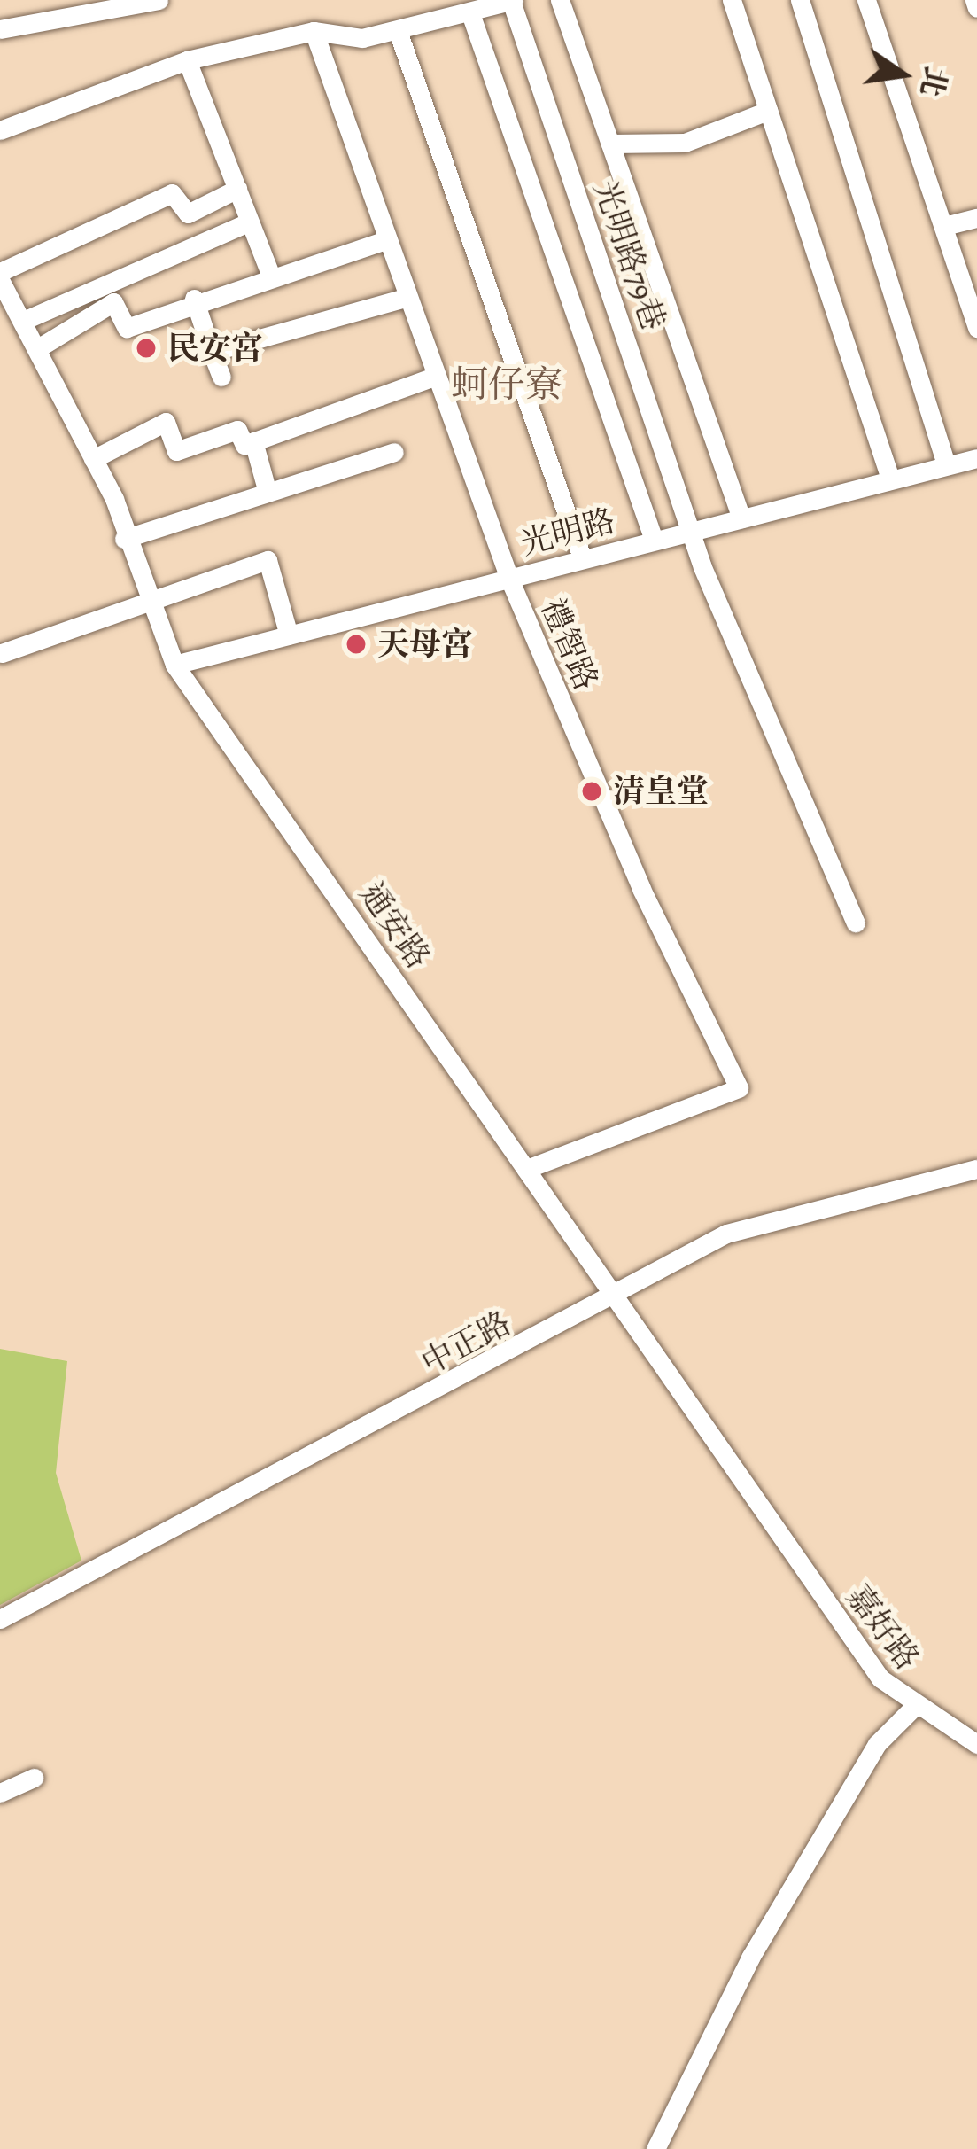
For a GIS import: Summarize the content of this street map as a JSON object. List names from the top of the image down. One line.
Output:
{"streets":{"street":["光明路79巷","光明路","禮智路","通安路","中正路","嘉好路"]},"crossings":[["光明路79巷","光明路"],["光明路","禮智路"],["光明路","通安路"],["禮智路","通安路"],["通安路","中正路"],["通安路","嘉好路"]],"districts":["蚵仔寮"],"places":["民安宮","天母宮","清皇堂"],"north":"right"}
